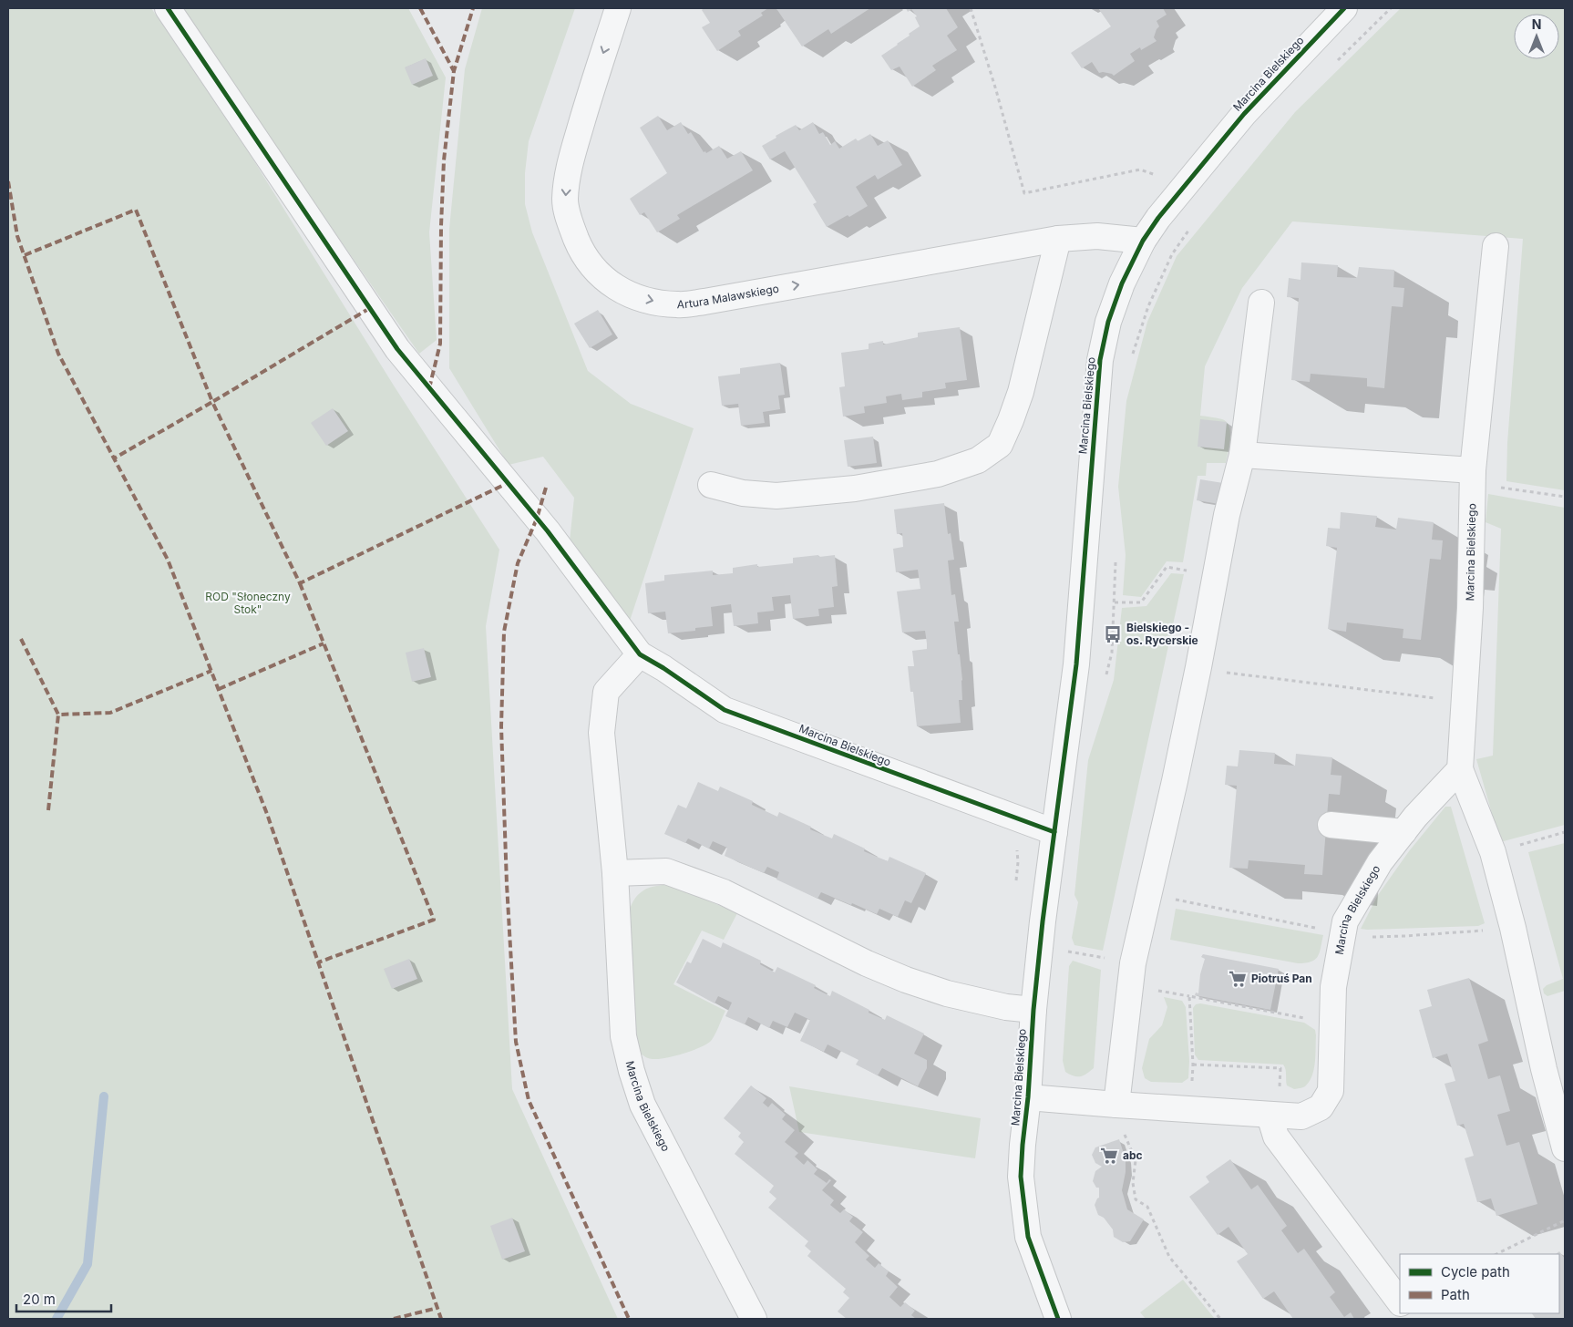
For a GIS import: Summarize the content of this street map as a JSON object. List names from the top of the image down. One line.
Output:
{"streets":{"street":["Marcina Bielskiego","Artura Malawskiego"]},"crossings":[["Marcina Bielskiego","Artura Malawskiego"]],"parks":["ROD \"Słoneczny Stok\""],"places":{"bus stop":["Bielskiego - os. Rycerskie"],"supermarket":["Piotruś Pan","abc"]},"legend":["Cycle path","Path"],"scale_bar":"20 m","north":"top"}
